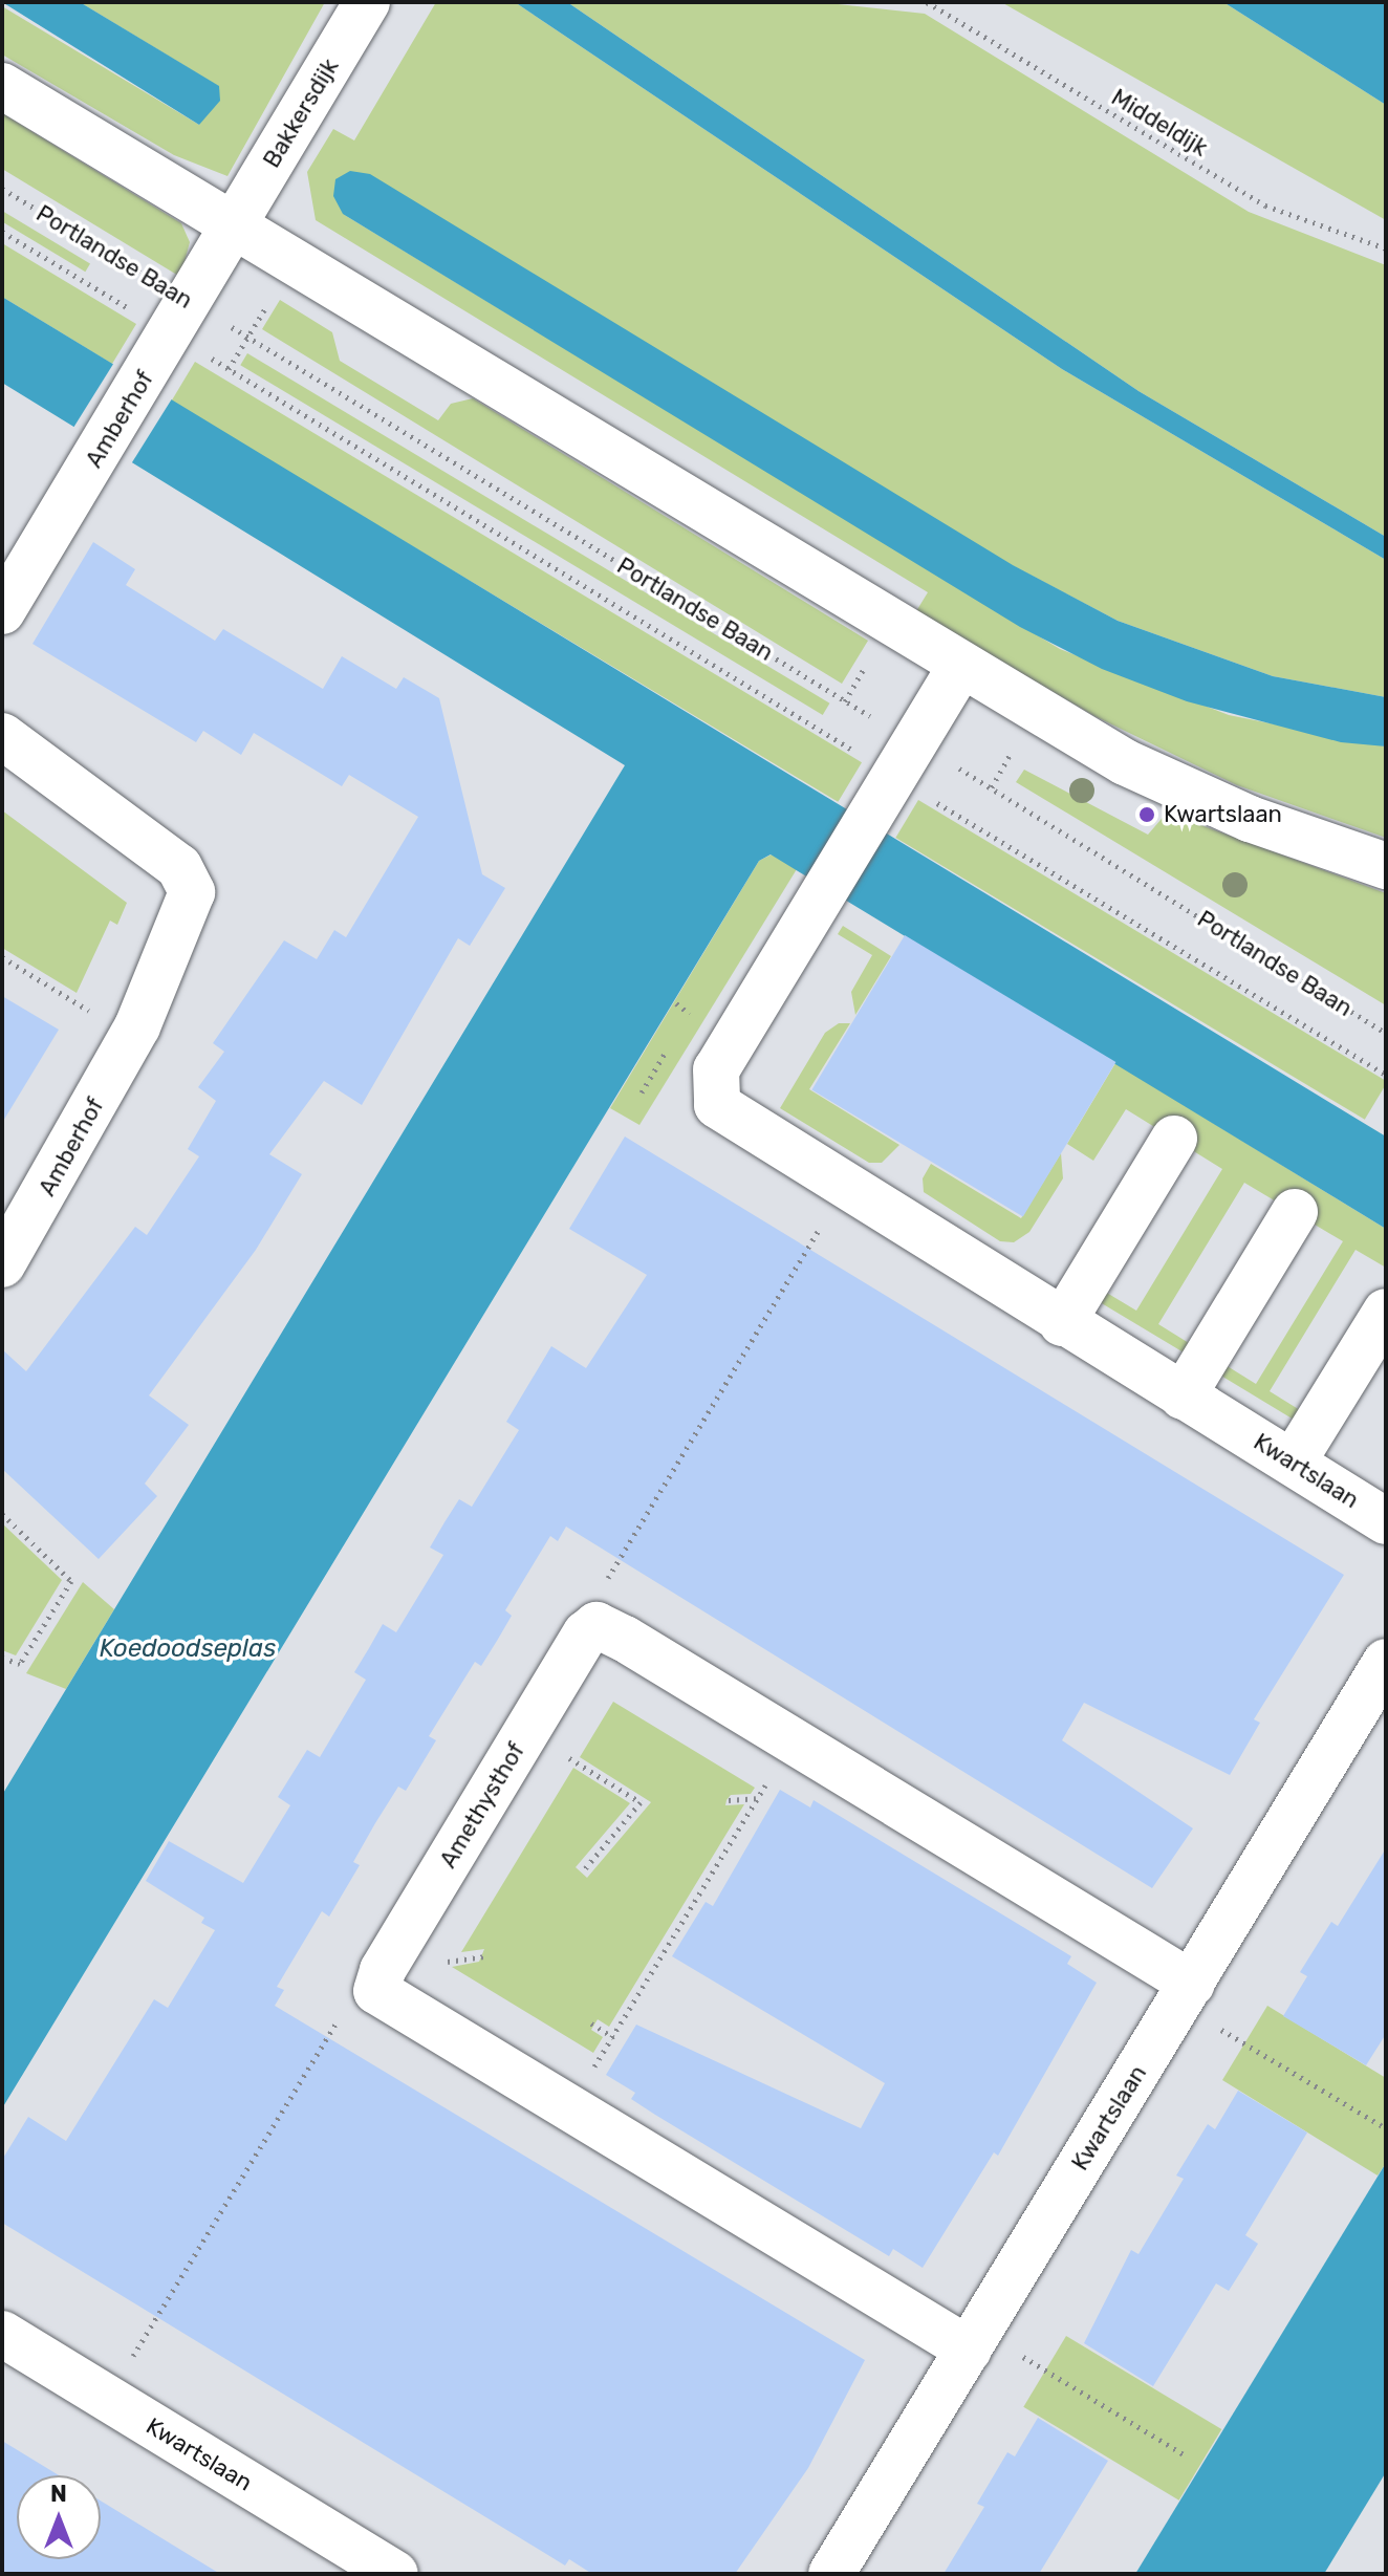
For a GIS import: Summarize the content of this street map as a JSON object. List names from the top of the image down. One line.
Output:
{"streets":{"street":["Bakkersdijk","Amberhof","Kwartslaan","Amethysthof"],"path":["Middeldijk","Portlandse Baan"]},"crossings":[["Bakkersdijk","Amberhof"],["Portlandse Baan","Amberhof"],["Portlandse Baan","Kwartslaan"]],"water":["Koedoodseplas"],"places":["Kwartslaan"],"north":"top"}
